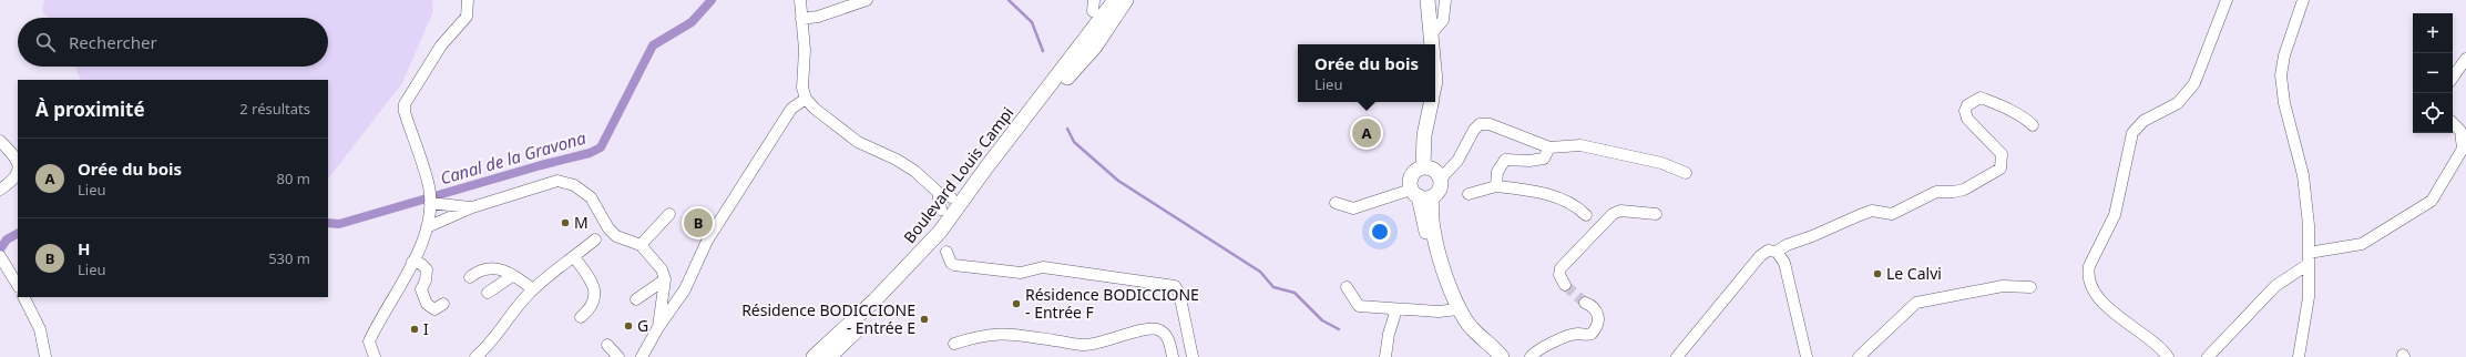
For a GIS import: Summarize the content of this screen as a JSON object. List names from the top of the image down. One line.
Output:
{"streets":{"main road":["Boulevard Louis Campi"]},"water":["Canal de la Gravona"],"places":["M","Le Calvi","Résidence BODICCIONE - Entrée F","Résidence BODICCIONE - Entrée E","G","I"],"page":{"map_buttons":["+","−"],"search":"Rechercher","popup":["Orée du bois","Lieu"],"heading":["À proximité","2 résultats"],"pins":["A","B"],"list":[{"mark":"A","name":"Orée du bois","note":"Lieu","value":"80 m"},{"mark":"B","name":"H","note":"Lieu","value":"530 m"}]}}
